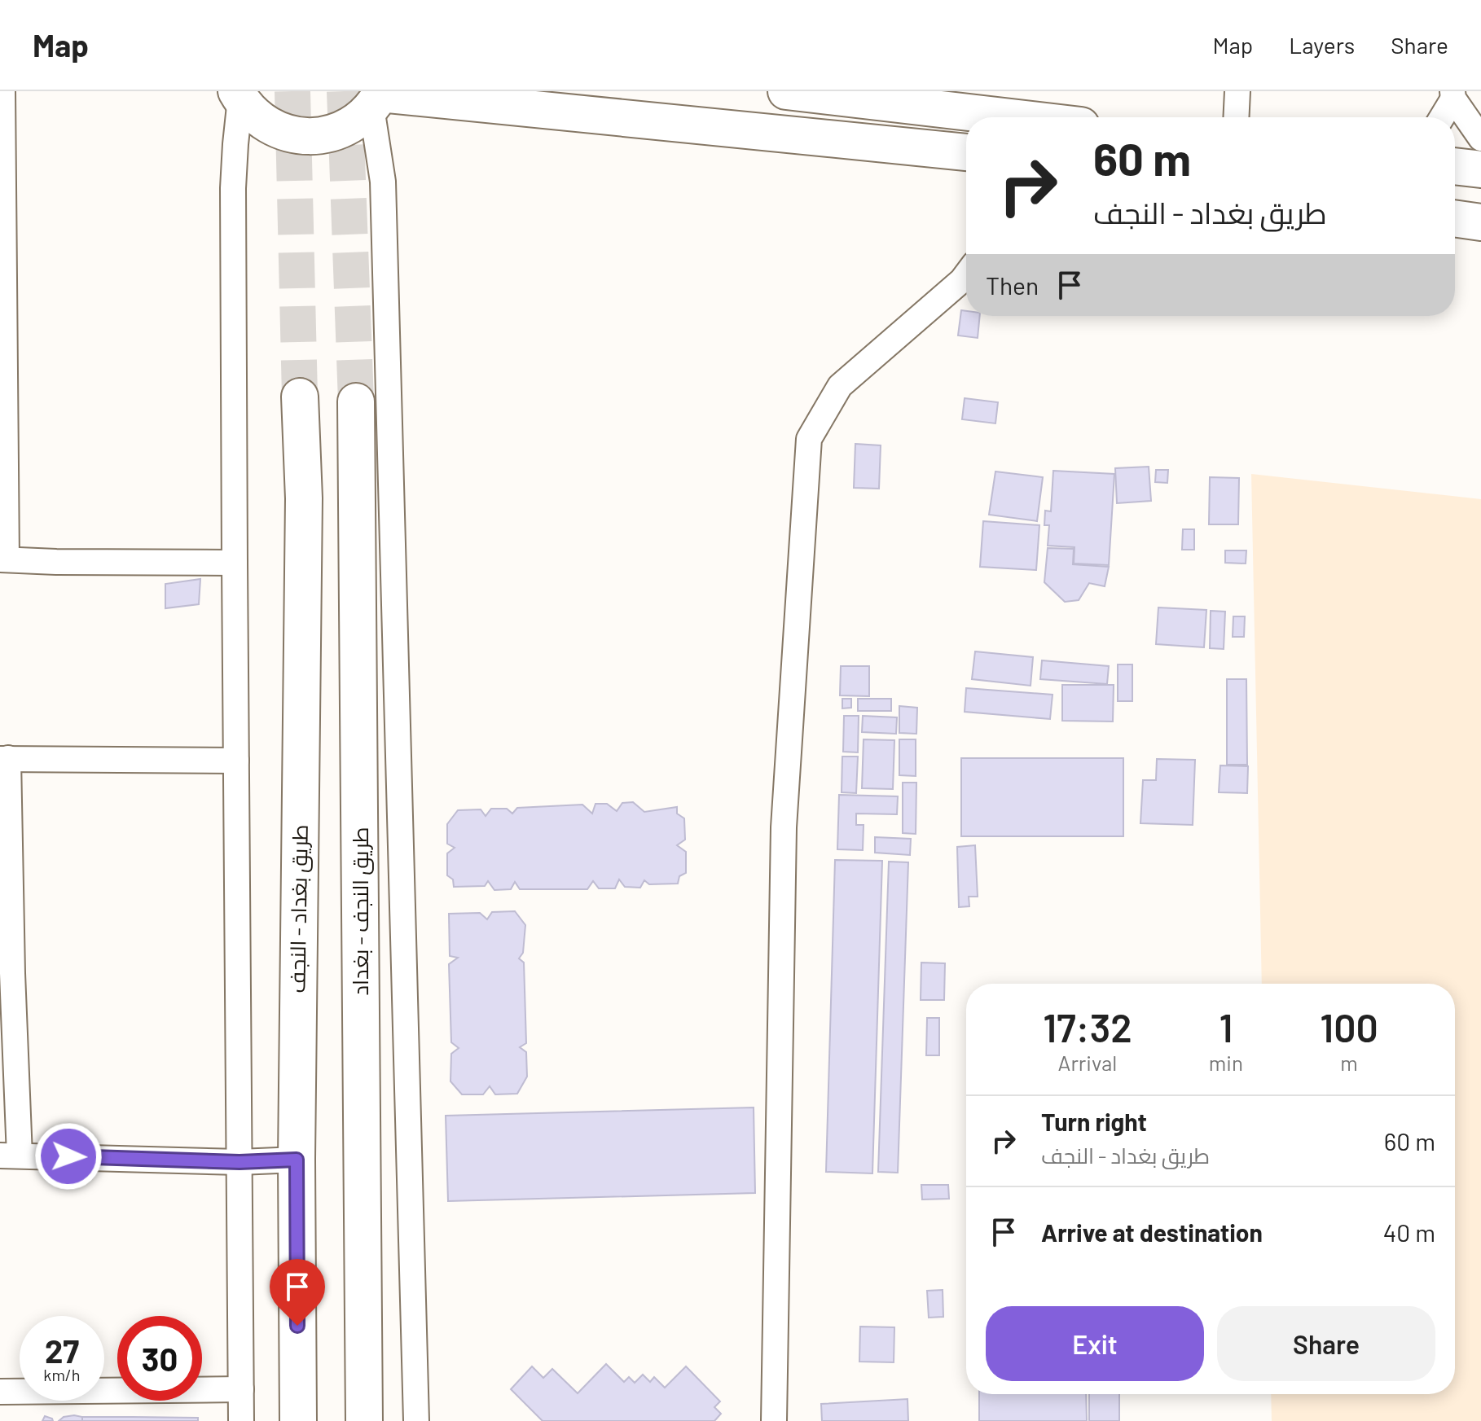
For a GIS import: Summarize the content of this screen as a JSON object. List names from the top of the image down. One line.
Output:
{"streets":{"main road":["طريق بغداد - النجف","طريق النجف - بغداد"]},"page":{"header":"Map","nav":["Map","Layers","Share"],"turn":["60 m","طريق بغداد - النجف"],"then":"Then","eta":["17:32","Arrival","1","min","100","m"],"list":[{"name":"Turn right","note":"طريق بغداد - النجف","value":"60 m"},{"name":"Arrive at destination","value":"40 m"}],"buttons":["Exit","Share"],"speed":"27 km/h","limit":"30"}}
